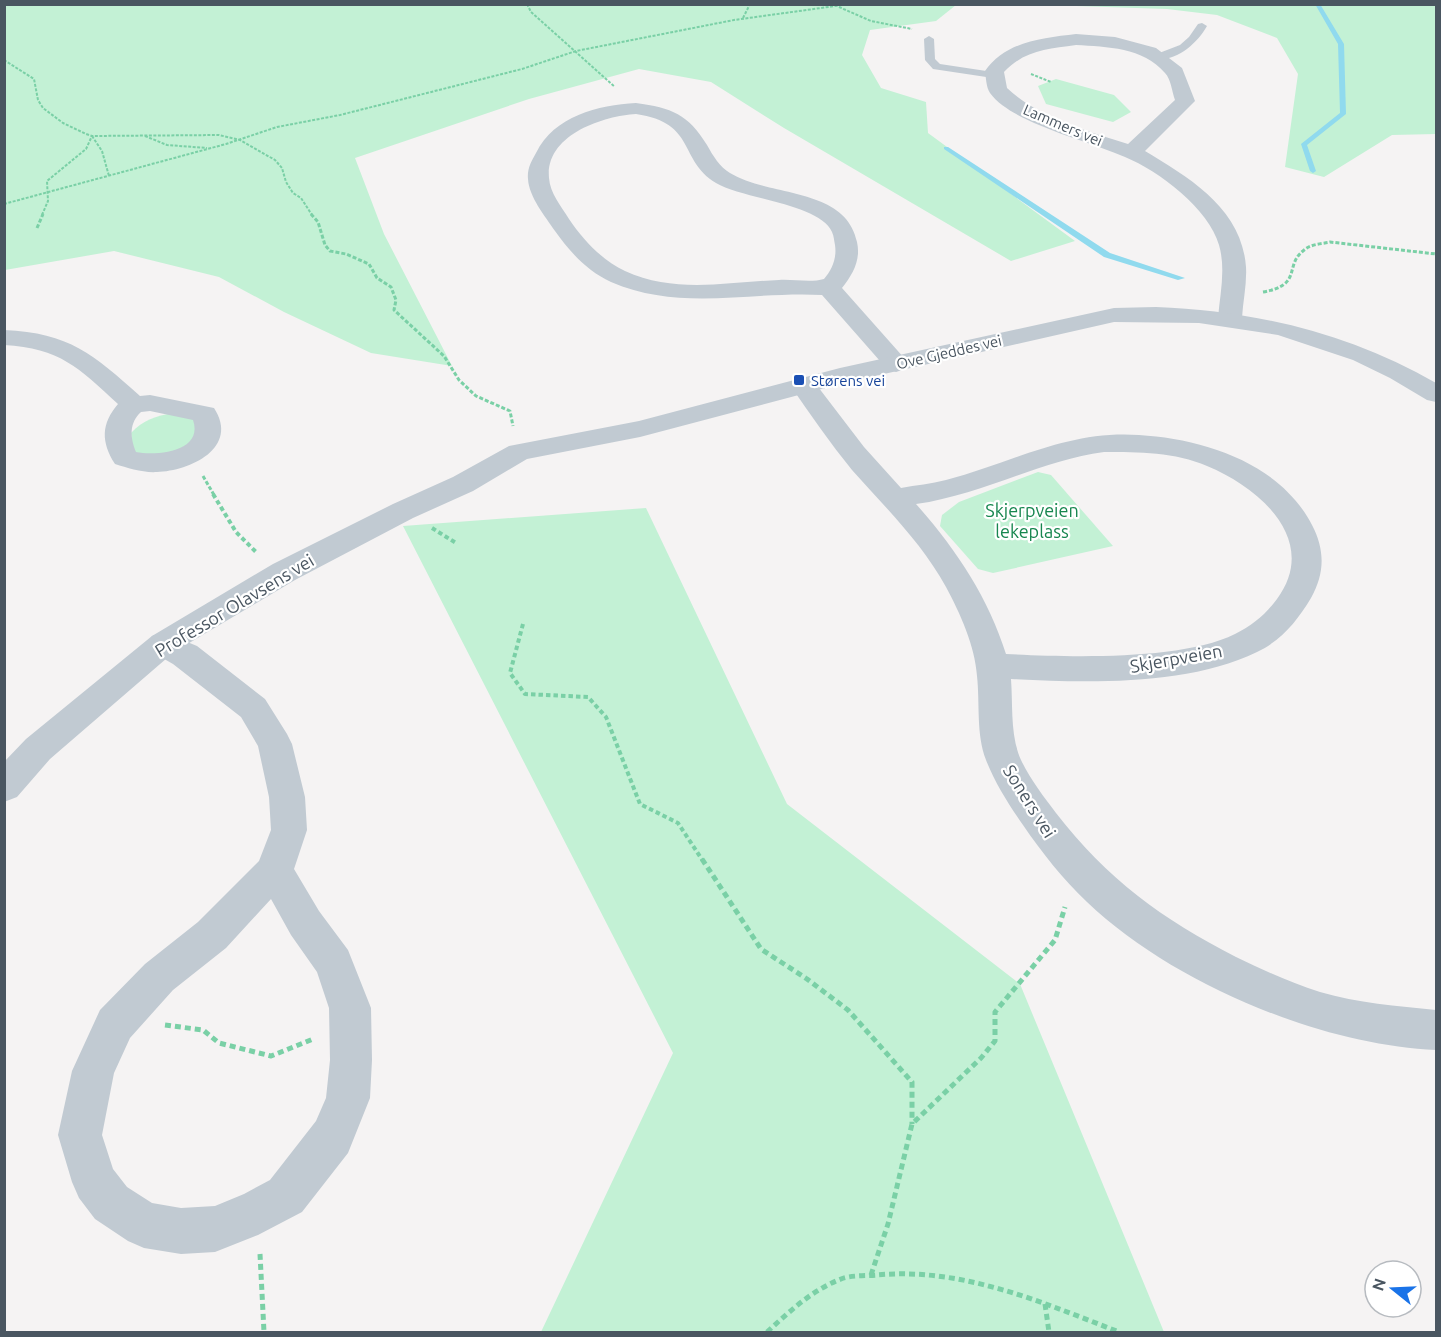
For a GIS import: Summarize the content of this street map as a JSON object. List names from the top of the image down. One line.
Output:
{"streets":{"street":["Lammers vei","Ove Gjeddes vei","Professor Olavsens vei","Skjerpveien","Soners vei"]},"crossings":[["Lammers vei","Ove Gjeddes vei"],["Ove Gjeddes vei","Professor Olavsens vei"],["Ove Gjeddes vei","Soners vei"],["Skjerpveien","Soners vei"]],"parks":["Skjerpveien lekeplass"],"places":{"transit":["Størens vei"]},"north":"left"}
